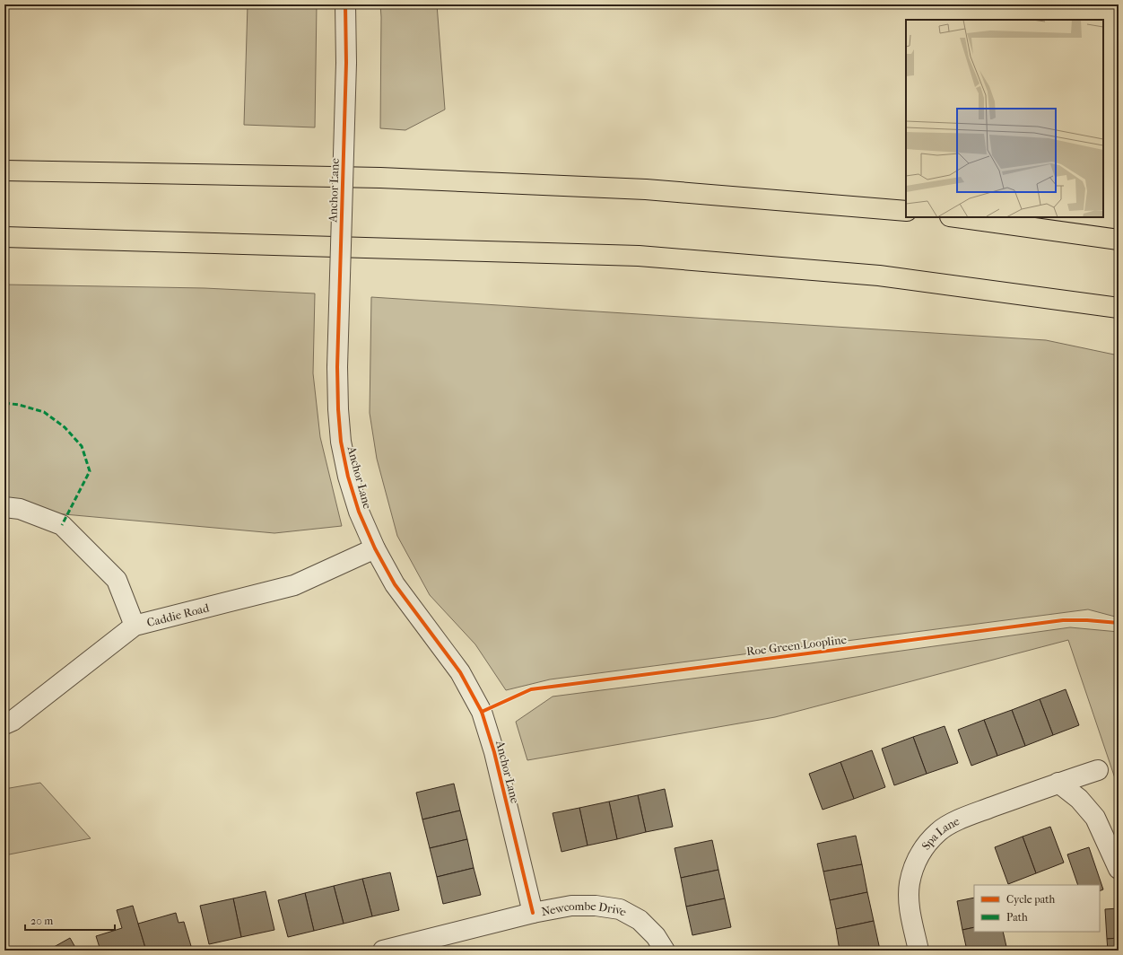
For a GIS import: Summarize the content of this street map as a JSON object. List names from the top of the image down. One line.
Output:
{"streets":{"street":["Anchor Lane","Caddie Road","Spa Lane","Newcombe Drive"],"cycle path":["Roe Green Loopline"]},"crossings":[["Anchor Lane","Caddie Road"],["Anchor Lane","Newcombe Drive"]],"legend":["Cycle path","Path"],"scale_bar":"20 m"}
